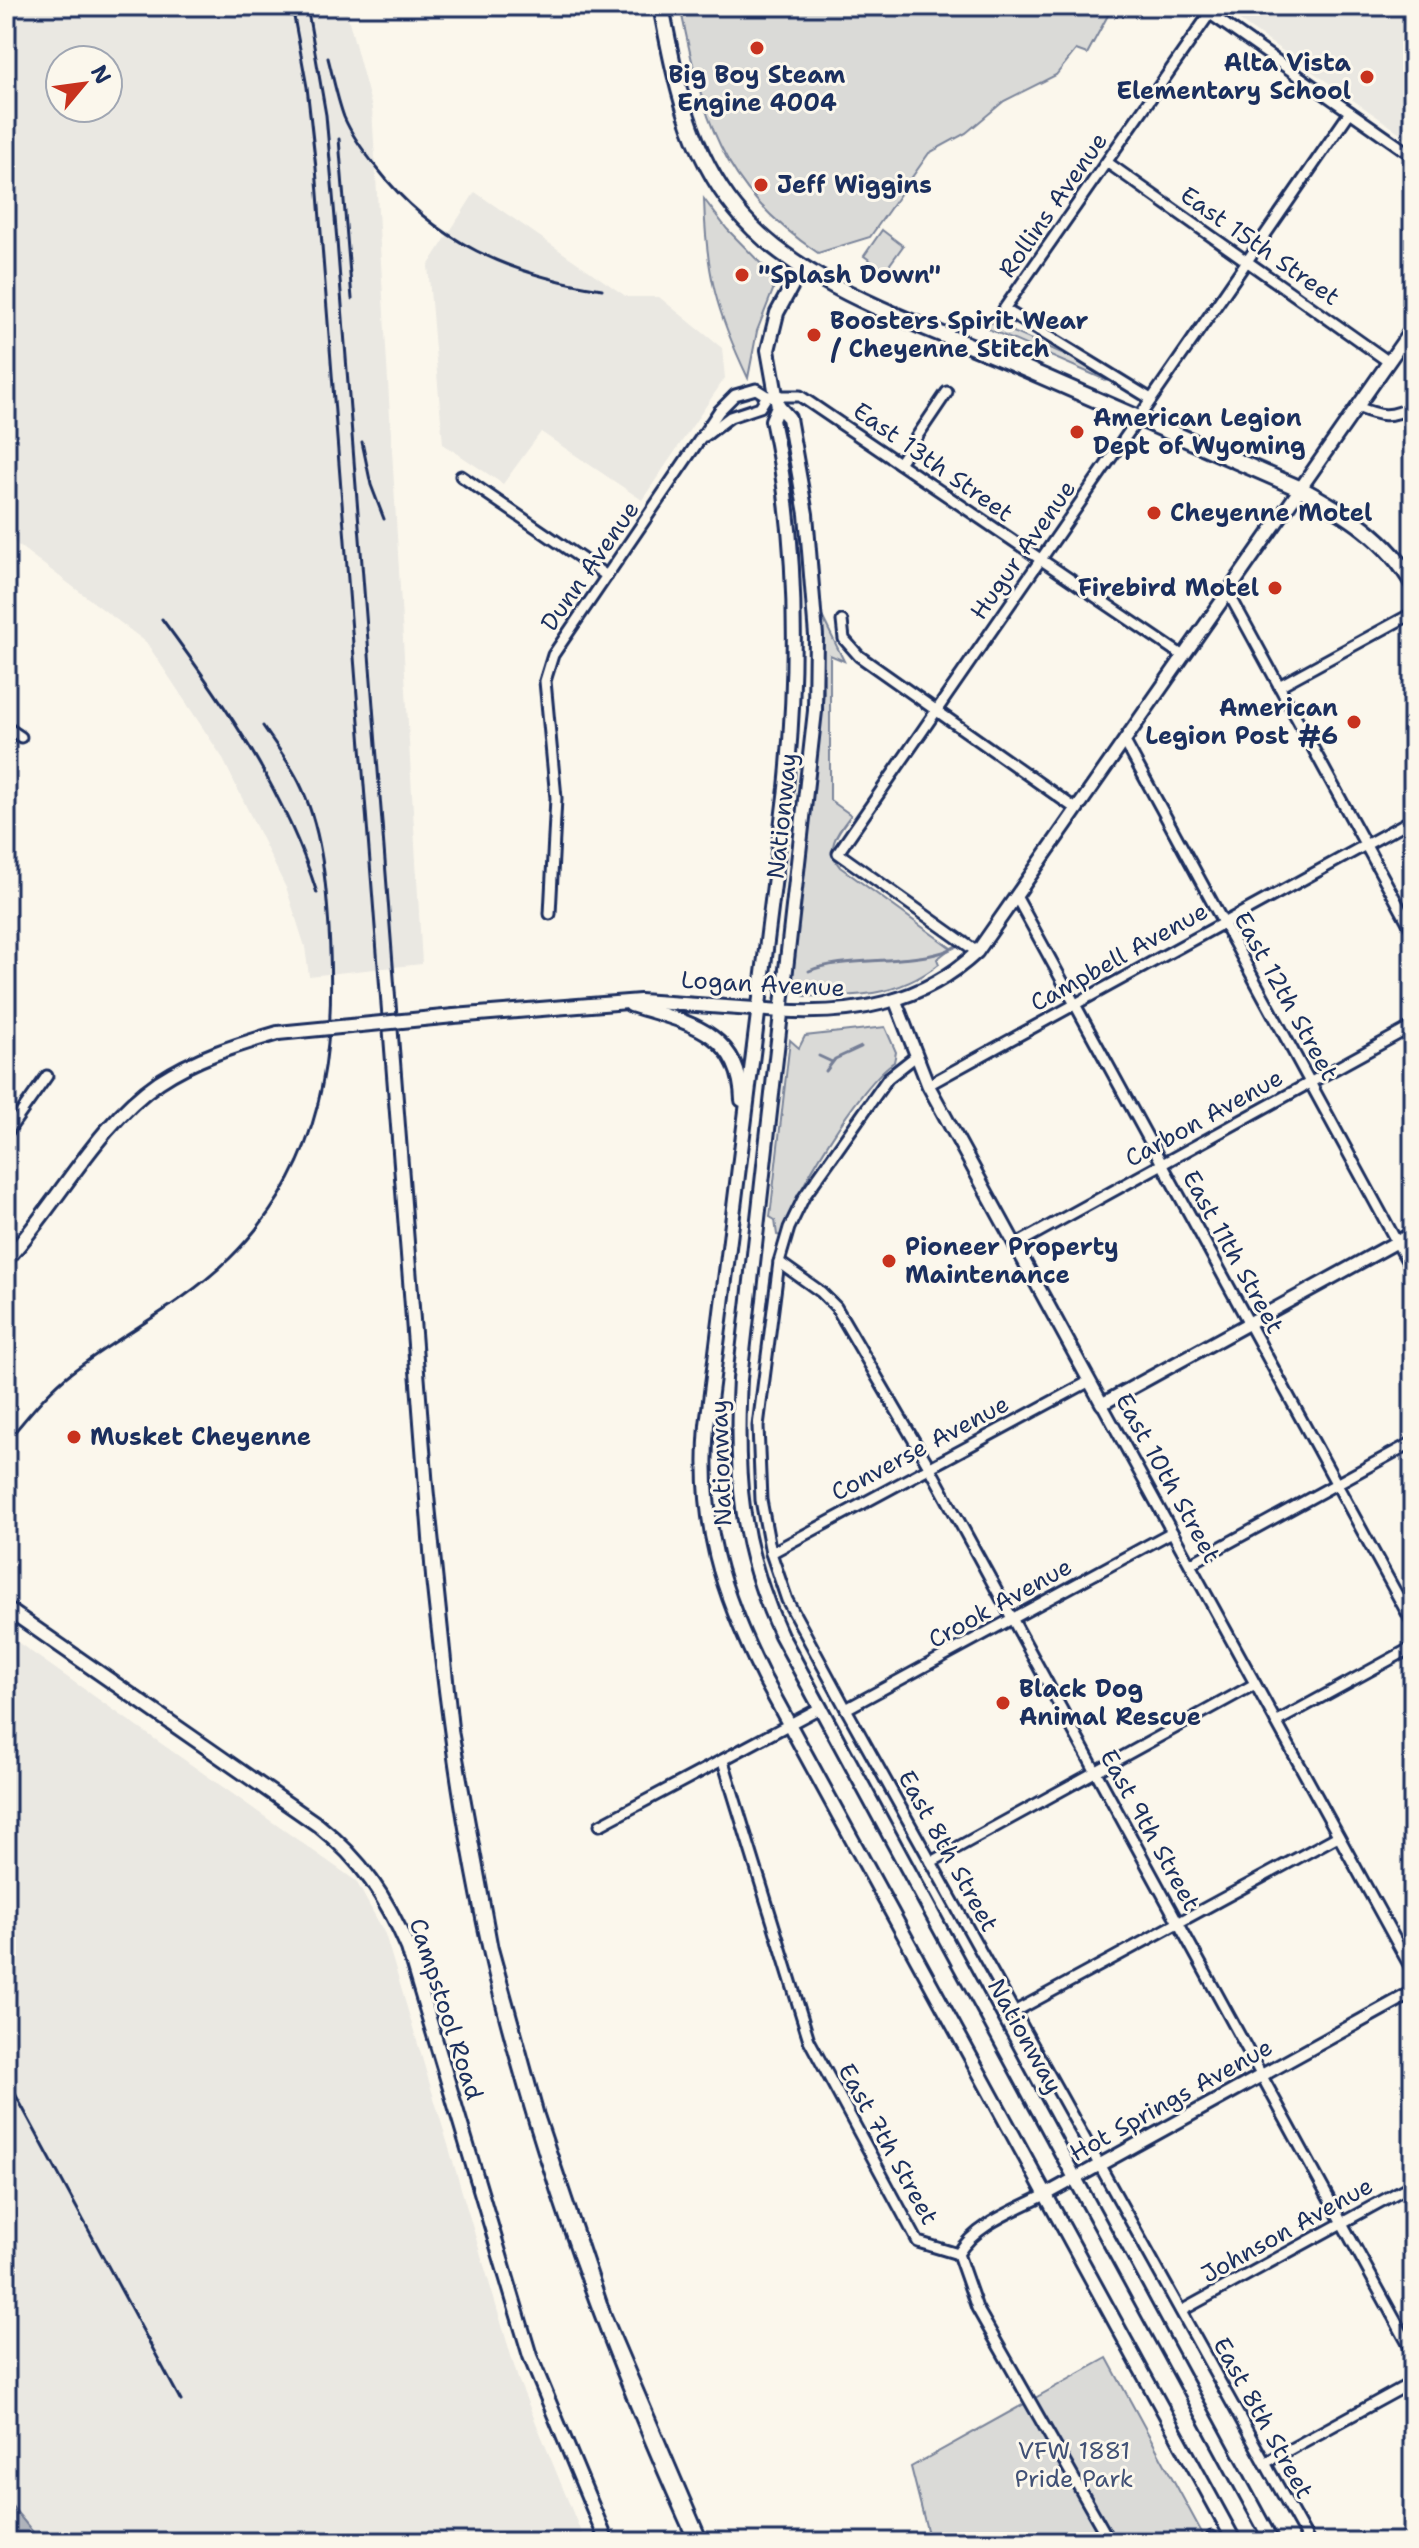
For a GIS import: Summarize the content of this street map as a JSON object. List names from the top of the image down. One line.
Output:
{"streets":{"main road":["Nationway","Logan Avenue","Campstool Road"],"street":["Rollins Avenue","East 15th Street","East 13th Street","Hugur Avenue","Dunn Avenue","Campbell Avenue","East 12th Street","Carbon Avenue","East 11th Street","Converse Avenue","East 10th Street","Crook Avenue","East 9th Street","East 8th Street","Hot Springs Avenue","East 7th Street","Johnson Avenue"]},"crossings":[["Rollins Avenue","East 15th Street"],["Rollins Avenue","Hugur Avenue"],["East 15th Street","Hugur Avenue"],["East 15th Street","Logan Avenue"],["East 13th Street","Hugur Avenue"],["East 13th Street","Dunn Avenue"],["East 13th Street","Nationway"],["East 13th Street","Logan Avenue"],["Hugur Avenue","Logan Avenue"],["Dunn Avenue","Nationway"],["Nationway","Logan Avenue"],["Nationway","Hot Springs Avenue"],["Campbell Avenue","East 12th Street"],["Campbell Avenue","East 11th Street"],["Campbell Avenue","East 10th Street"],["Logan Avenue","East 12th Street"],["Logan Avenue","East 11th Street"],["Logan Avenue","East 10th Street"],["East 12th Street","Carbon Avenue"],["Carbon Avenue","East 11th Street"],["Carbon Avenue","East 10th Street"],["Converse Avenue","East 10th Street"],["Converse Avenue","East 9th Street"],["Converse Avenue","East 8th Street"],["East 10th Street","Crook Avenue"],["Crook Avenue","East 9th Street"],["Crook Avenue","East 8th Street"],["East 9th Street","Hot Springs Avenue"],["East 9th Street","Johnson Avenue"],["East 8th Street","Hot Springs Avenue"],["East 8th Street","Johnson Avenue"],["Hot Springs Avenue","East 7th Street"]],"parks":["VFW 1881 Pride Park"],"places":["Big Boy Steam Engine 4004","Alta Vista Elementary School","Jeff Wiggins","\"Splash Down\"","Boosters Spirit Wear / Cheyenne Stitch","American Legion Dept of Wyoming","Cheyenne Motel","Firebird Motel","American Legion Post #6","Pioneer Property Maintenance","Musket Cheyenne","Black Dog Animal Rescue"],"north":"top right"}
